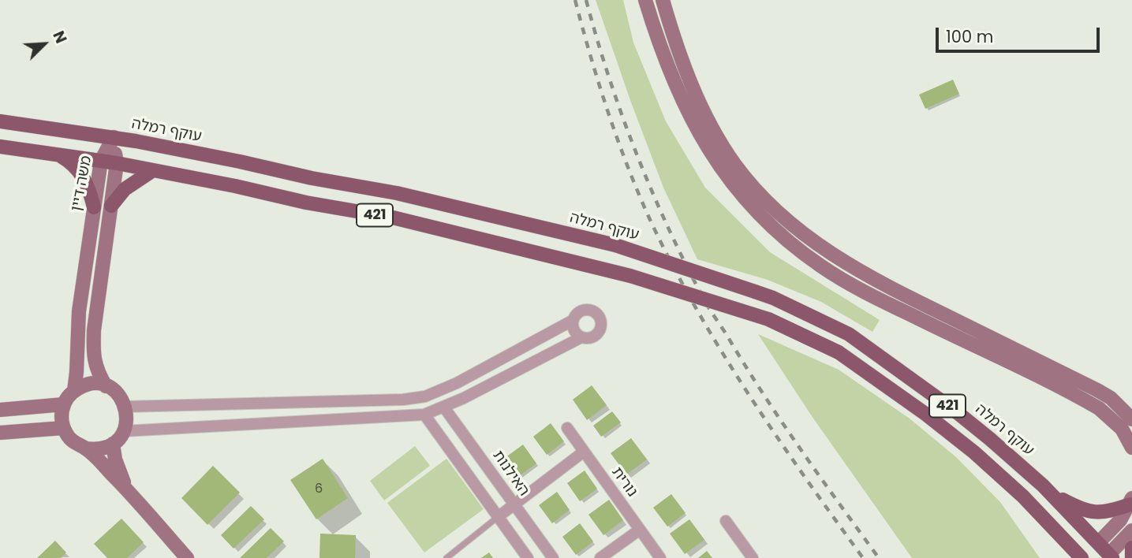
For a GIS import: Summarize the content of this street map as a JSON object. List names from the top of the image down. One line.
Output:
{"streets":{"main road":["עוקף רמלה","משה דיין","421"],"street":["האילנות","נורית"]},"crossings":[["עוקף רמלה","משה דיין"],["משה דיין","421"]],"house_numbers":["6"],"scale_bar":"100 m","north":"top right"}
